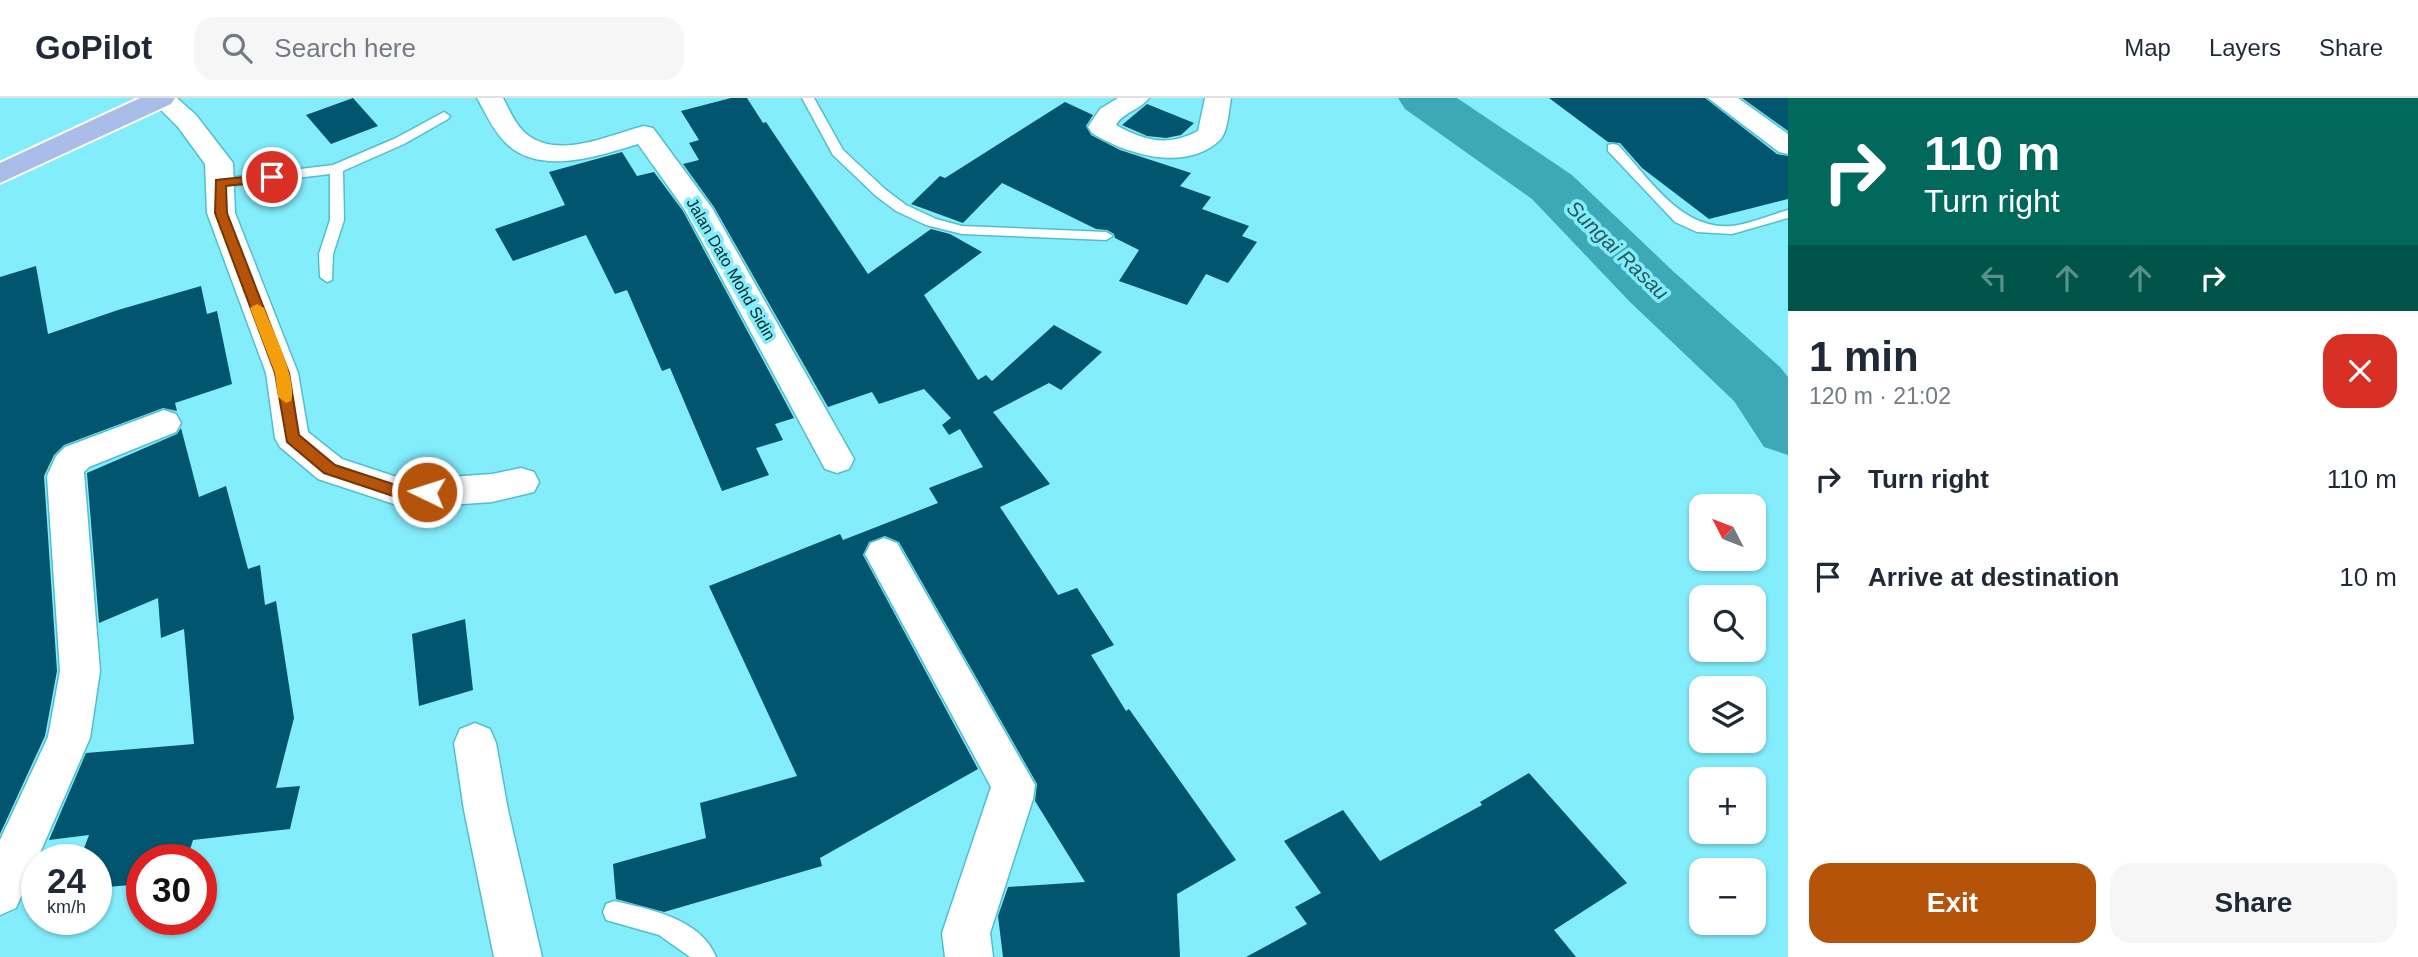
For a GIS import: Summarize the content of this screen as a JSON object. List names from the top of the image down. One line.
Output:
{"streets":{"street":["Jalan Dato Mohd Sidin"]},"water":["Sungai Rasau"],"north":"top left","page":{"header":"GoPilot","search":"Search here","nav":["Map","Layers","Share"],"turn":["110 m","Turn right"],"heading":["1 min","120 m · 21:02"],"list":[{"name":"Turn right","value":"110 m"},{"name":"Arrive at destination","value":"10 m"}],"map_buttons":["+","−"],"speed":"24 km/h","limit":"30","buttons":["Exit","Share"]}}
